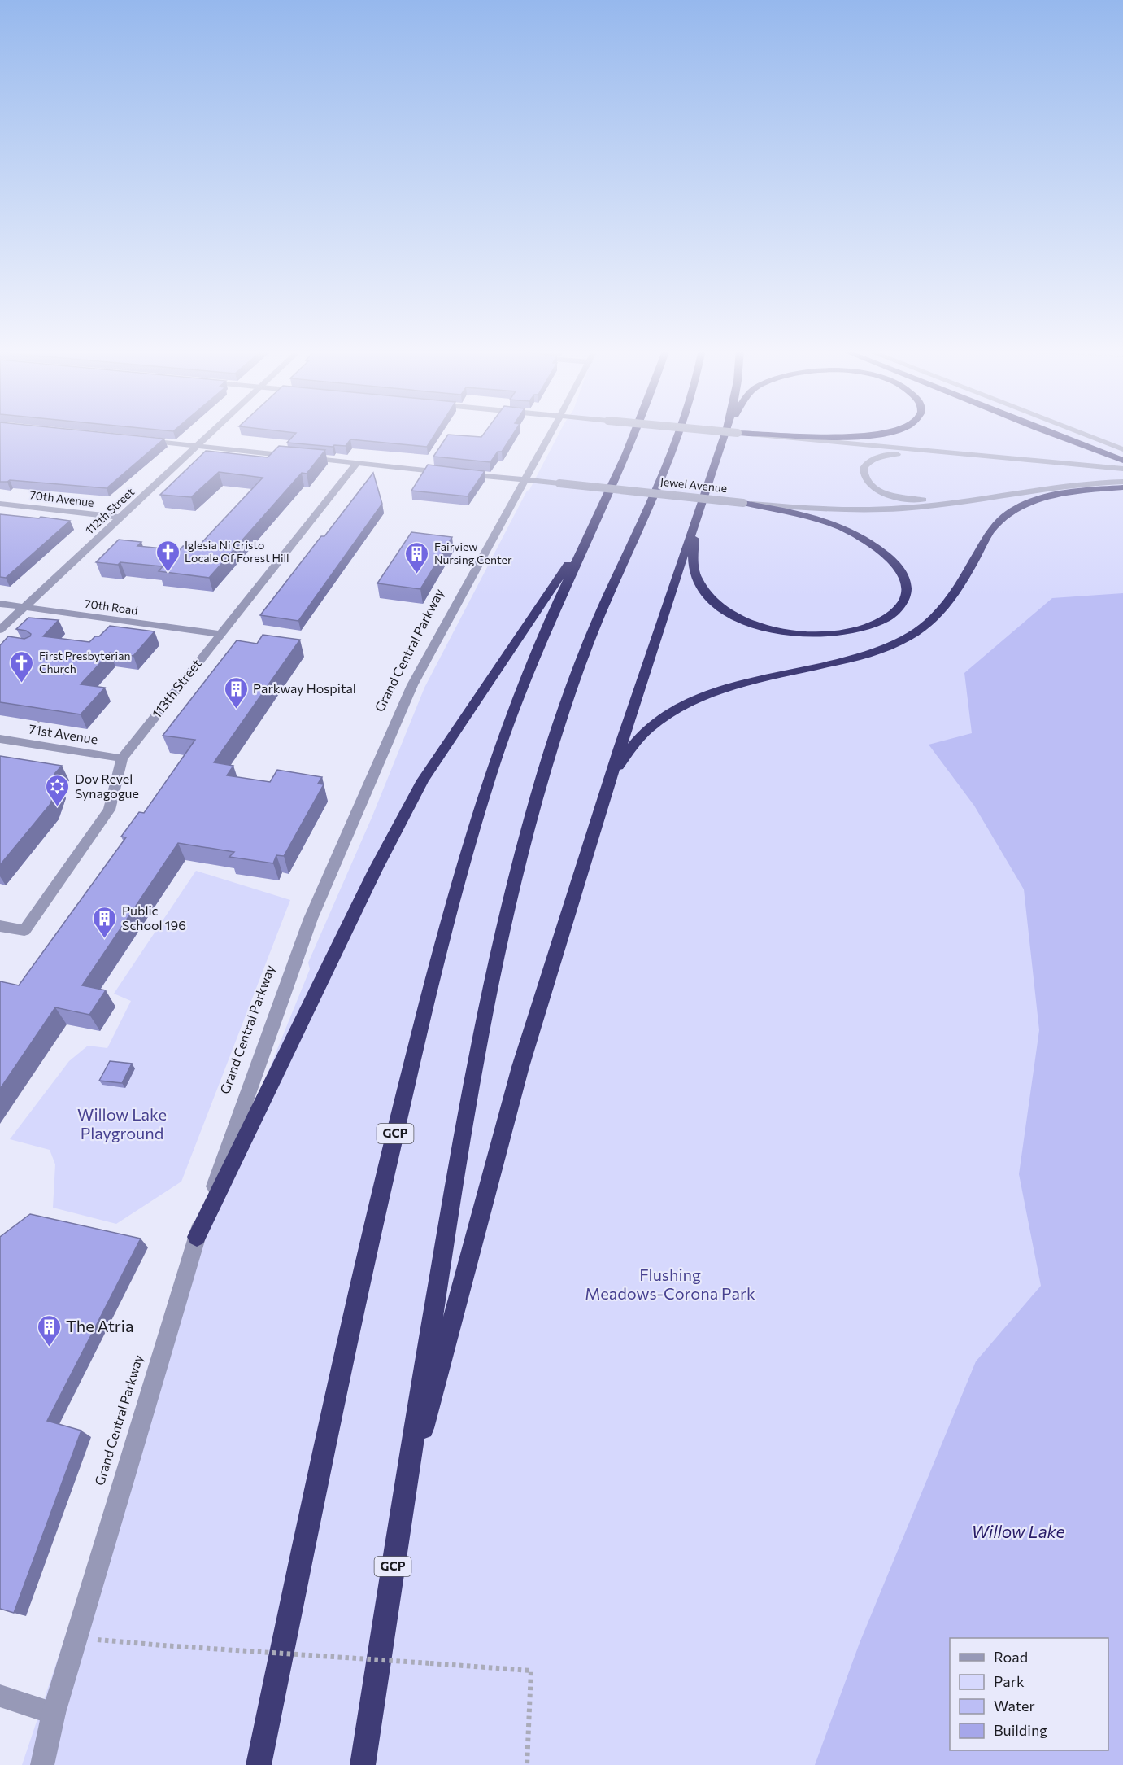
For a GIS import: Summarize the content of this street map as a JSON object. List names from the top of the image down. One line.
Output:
{"streets":{"highway":["GCP"],"street":["Jewel Avenue","70th Avenue","112th Street","70th Road","Grand Central Parkway","113th Street","71st Avenue"]},"crossings":[["Jewel Avenue","112th Street"],["Jewel Avenue","Grand Central Parkway"],["Jewel Avenue","113th Street"],["70th Avenue","112th Street"],["112th Street","70th Road"],["70th Road","113th Street"],["113th Street","71st Avenue"]],"water":["Willow Lake"],"parks":["Willow Lake Playground","Flushing Meadows-Corona Park"],"places":{"church":["Iglesia Ni Cristo Locale Of Forest Hill","First Presbyterian Church"],"building":["Fairview Nursing Center","Parkway Hospital","Public School 196","The Atria"],"synagogue":["Dov Revel Synagogue"]},"legend":["Road","Park","Water","Building"]}
